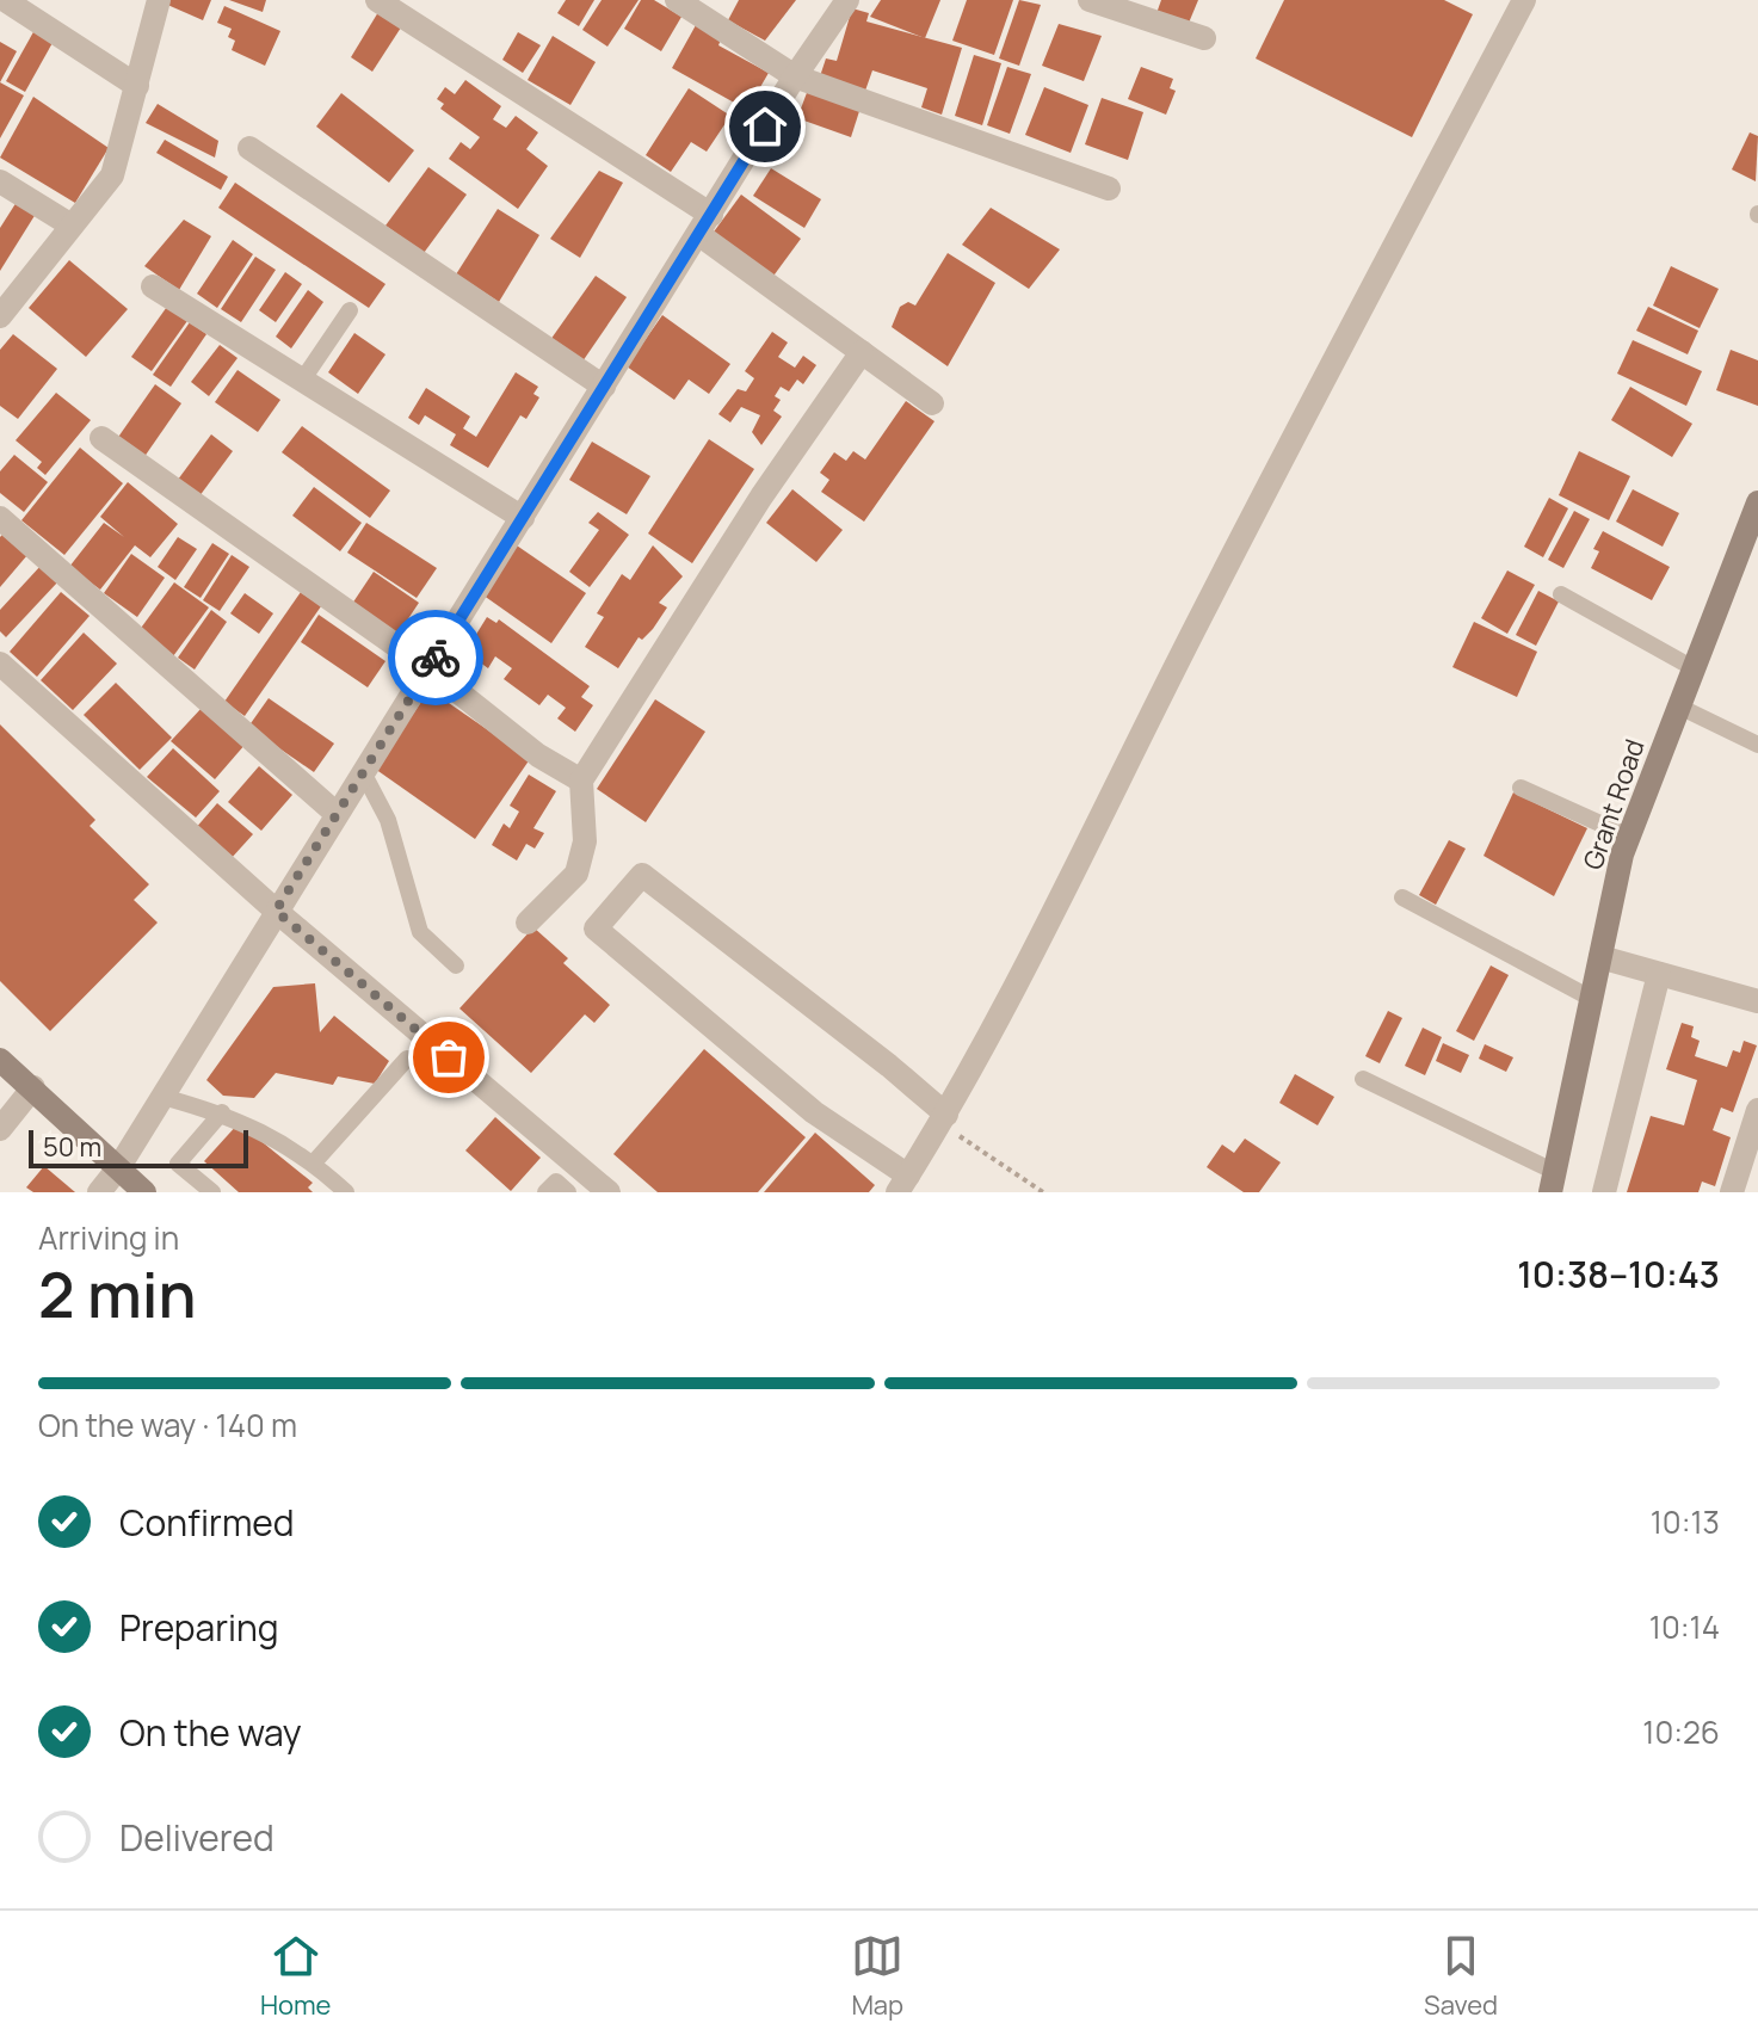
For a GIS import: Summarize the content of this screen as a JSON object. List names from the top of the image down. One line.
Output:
{"streets":{"main road":["Grant Road"]},"scale_bar":"50 m","page":{"scale":"50 m","heading":["2 min","Arriving in","10:38–10:43"],"bar":"On the way · 140 m","list":[["Confirmed","10:13"],["Preparing","10:14"],["On the way","10:26"],"Delivered"],"tabs":["Home","Map","Saved"]}}
